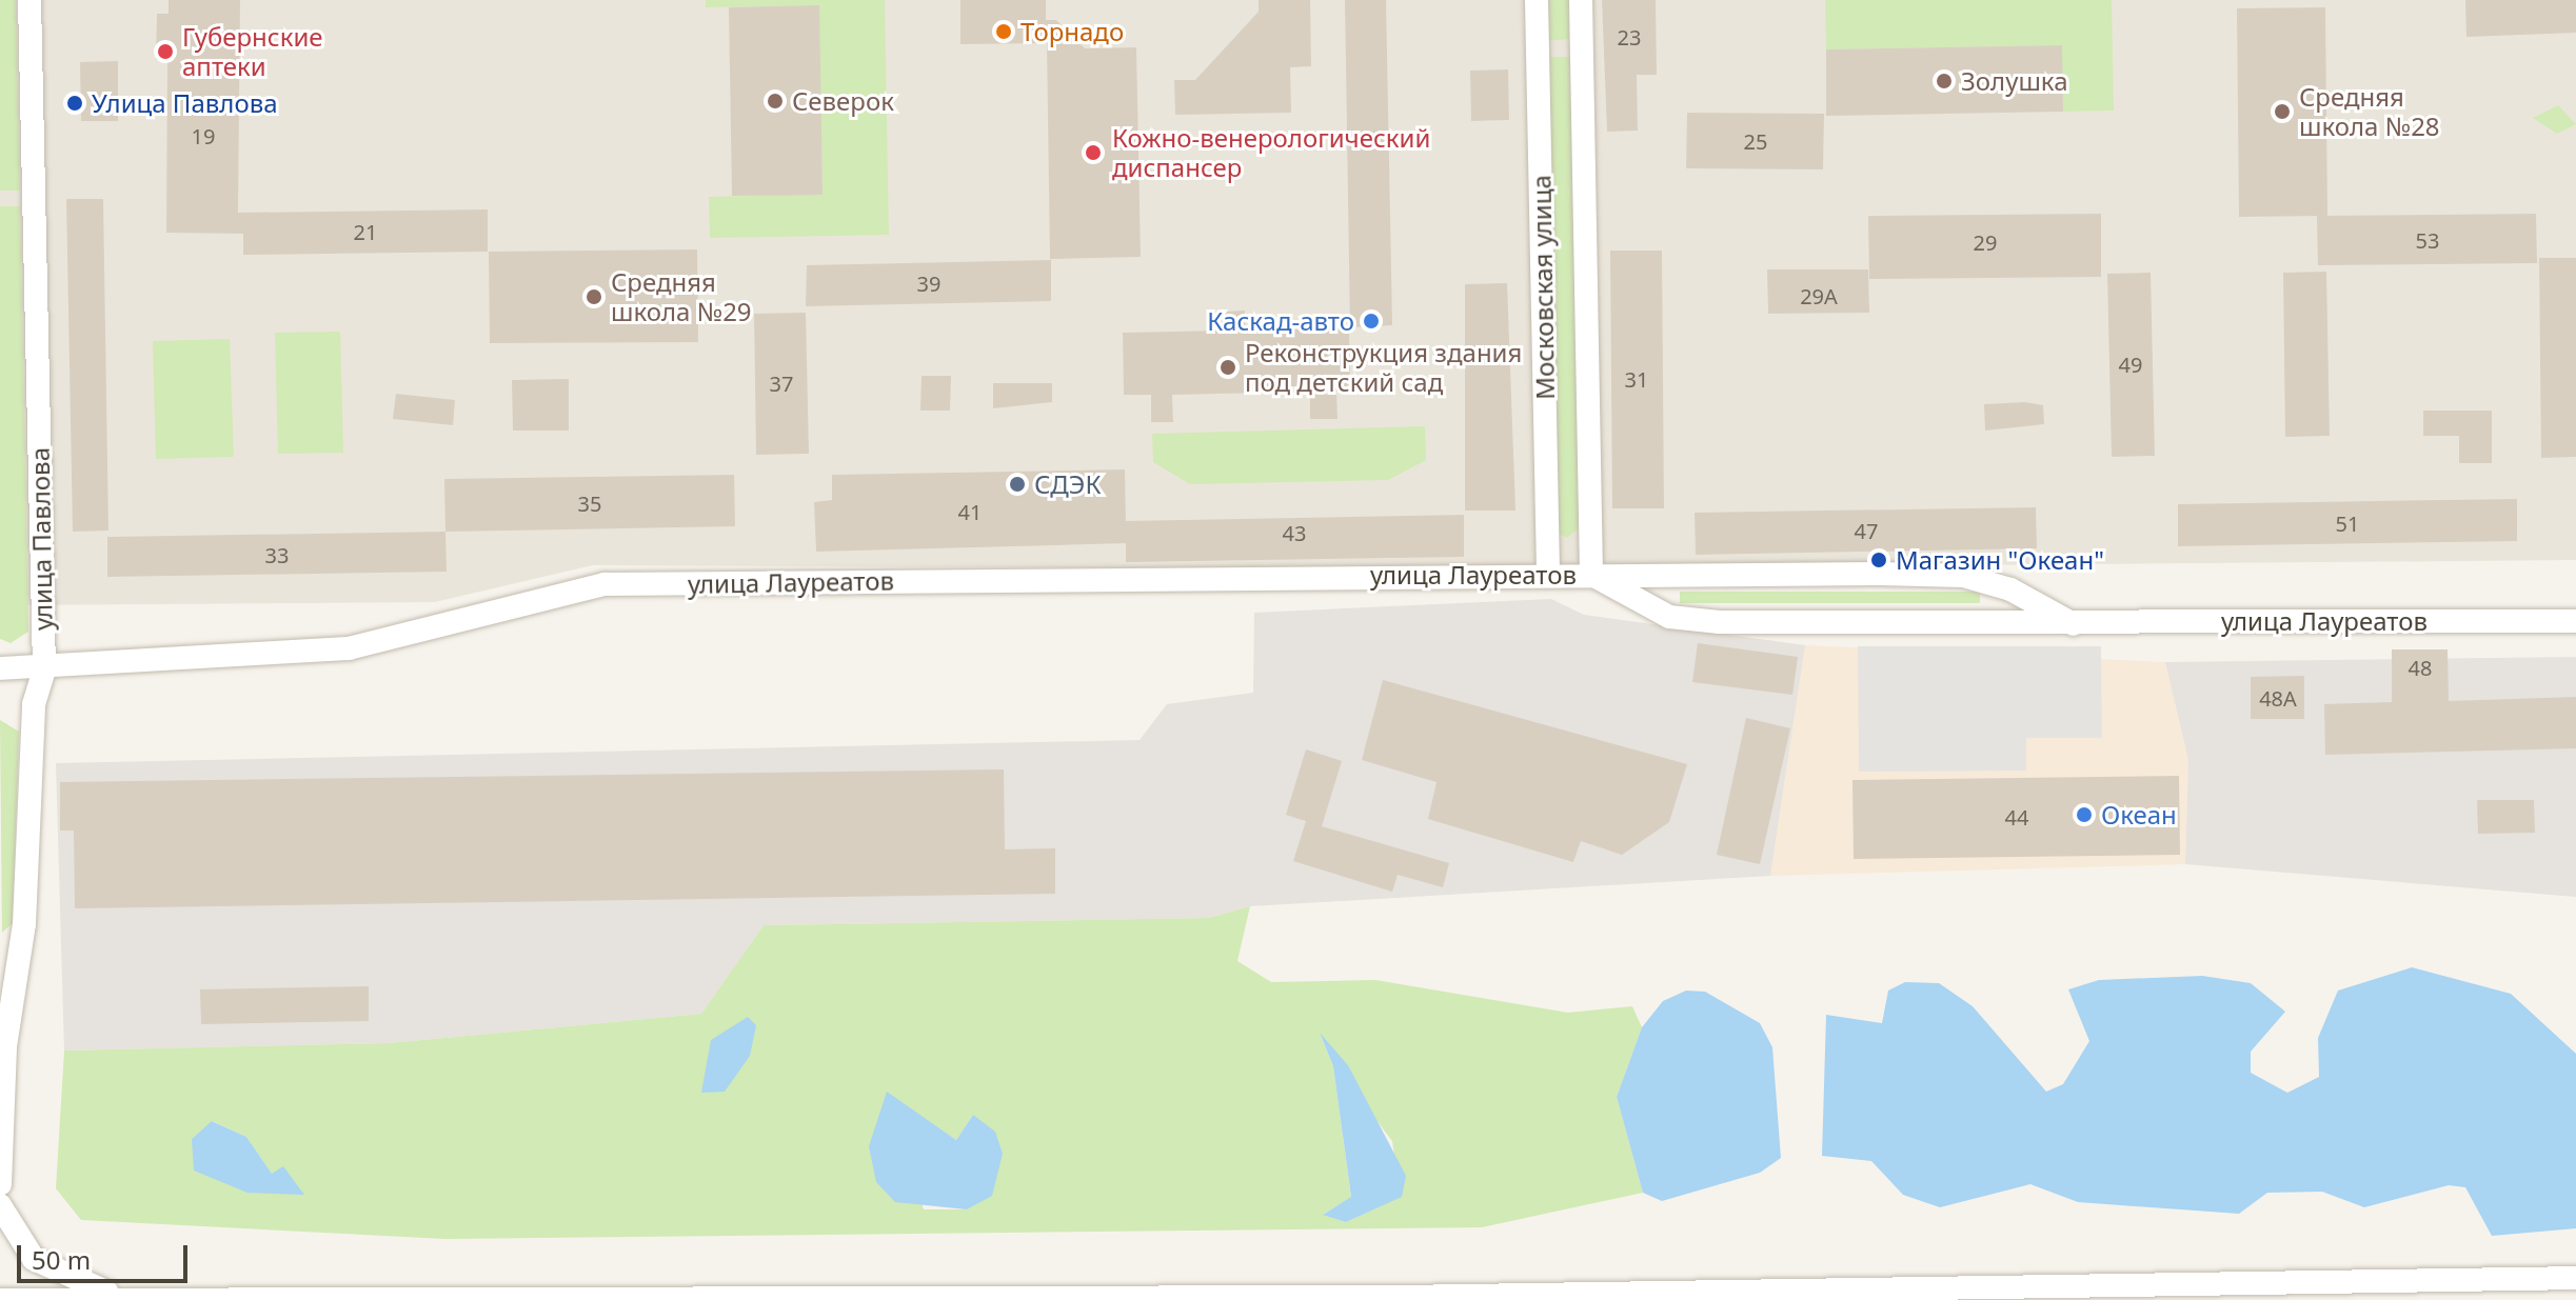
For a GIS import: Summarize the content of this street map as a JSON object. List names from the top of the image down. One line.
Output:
{"streets":{"street":["Московская улица","улица Павлова","улица Лауреатов"]},"crossings":[["Московская улица","улица Лауреатов"],["улица Павлова","улица Лауреатов"]],"places":["Торнадо","Губернские аптеки","Золушка","Северок","Улица Павлова","Средняя школа №28","Кожно-венерологический диспансер","Средняя школа №29","Каскад-авто","Реконструкция здания под детский сад","СДЭК","Магазин \"Океан\"","Океан"],"house_numbers":["23","19","25","21","53","29","39","29А","49","31","37","35","41","51","47","43","33","48","48А","44"],"scale_bar":"50 m"}
